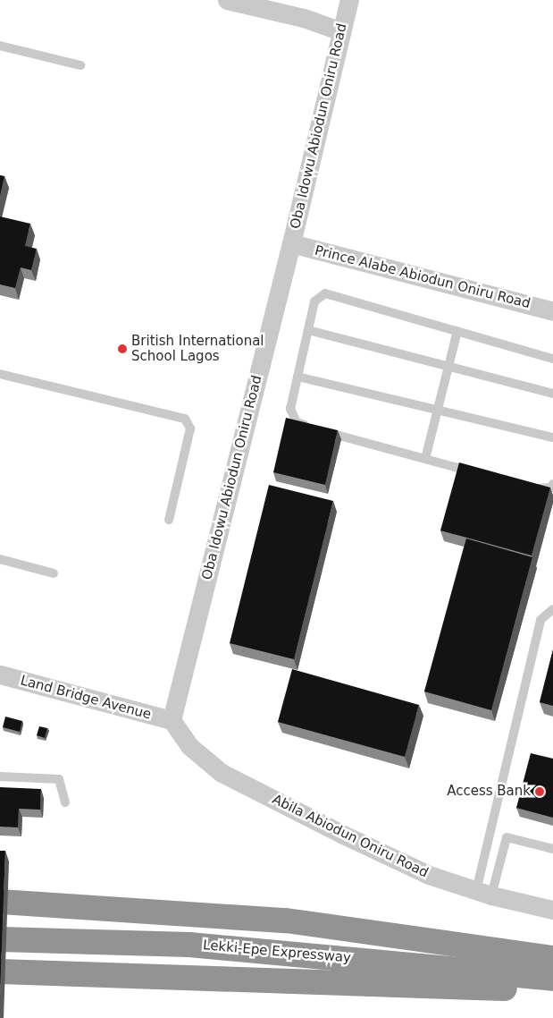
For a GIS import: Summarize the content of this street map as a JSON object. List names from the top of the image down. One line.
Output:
{"streets":{"highway":["Lekki-Epe Expressway"],"street":["Oba Idowu Abiodun Oniru Road","Prince Alabe Abiodun Oniru Road","Land Bridge Avenue","Abila Abiodun Oniru Road"]},"crossings":[["Oba Idowu Abiodun Oniru Road","Prince Alabe Abiodun Oniru Road"],["Oba Idowu Abiodun Oniru Road","Land Bridge Avenue"],["Oba Idowu Abiodun Oniru Road","Abila Abiodun Oniru Road"],["Land Bridge Avenue","Abila Abiodun Oniru Road"]],"places":["British International School Lagos","Access Bank"]}
